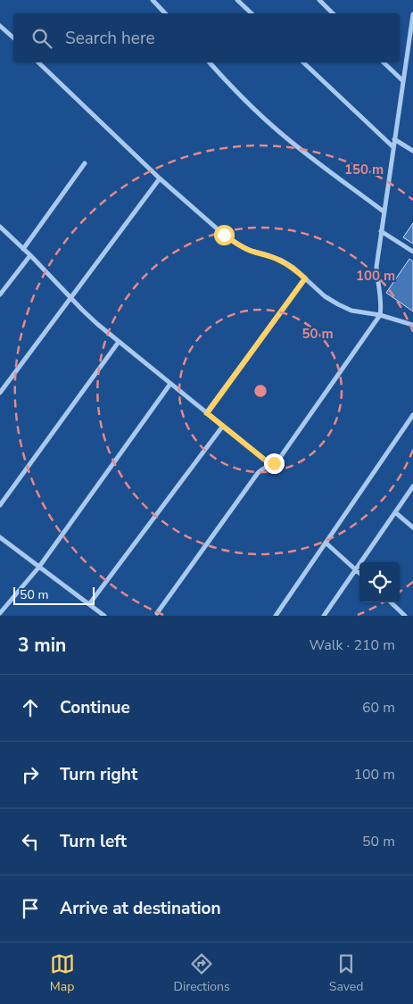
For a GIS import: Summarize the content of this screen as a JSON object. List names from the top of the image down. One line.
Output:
{"scale_bar":"50 m","page":{"search":"Search here","scale":"50 m","heading":["3 min","Walk · 210 m"],"list":[["Continue","60 m"],["Turn right","100 m"],["Turn left","50 m"],"Arrive at destination"],"nav":["Map","Directions","Saved"]},"rings":["150 m","100 m","50 m"]}
